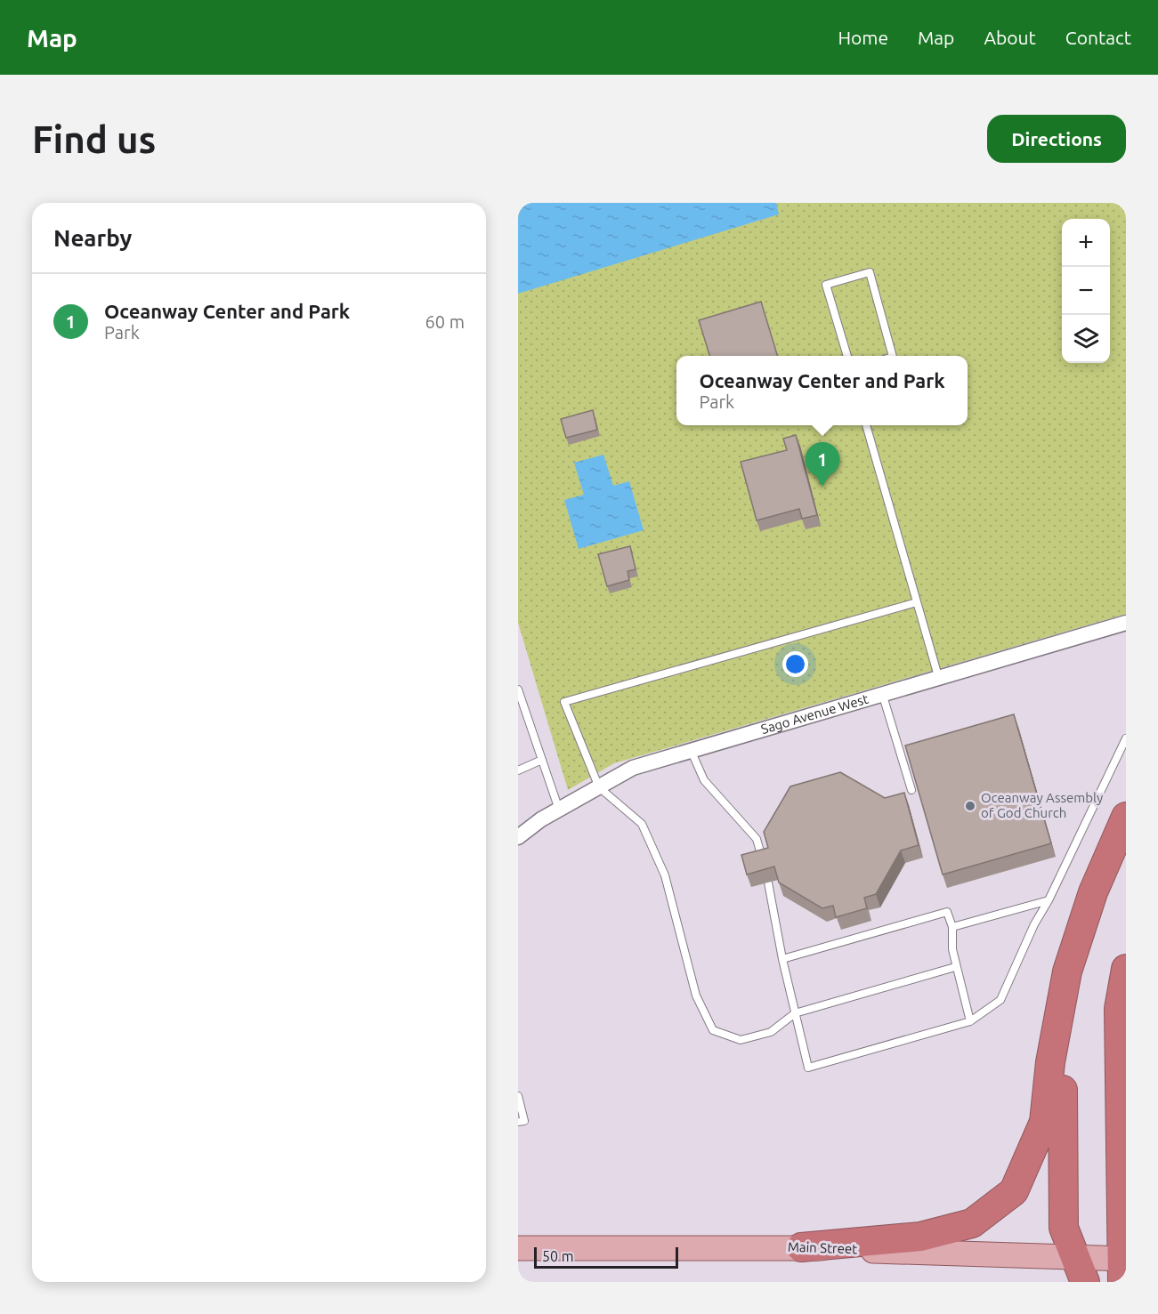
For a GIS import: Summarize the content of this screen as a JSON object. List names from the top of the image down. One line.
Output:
{"streets":{"main road":["Main Street"],"street":["Sago Avenue West"]},"places":["Oceanway Assembly of God Church"],"scale_bar":"50 m","page":{"header":"Map","nav":["Home","Map","About","Contact"],"buttons":"Directions","title":"Find us","heading":"Nearby","map_buttons":["+","−"],"list":[{"mark":"1","name":"Oceanway Center and Park","note":"Park","value":"60 m"}],"popup":["Oceanway Center and Park","Park"],"pins":"1","scale":"50 m"}}
